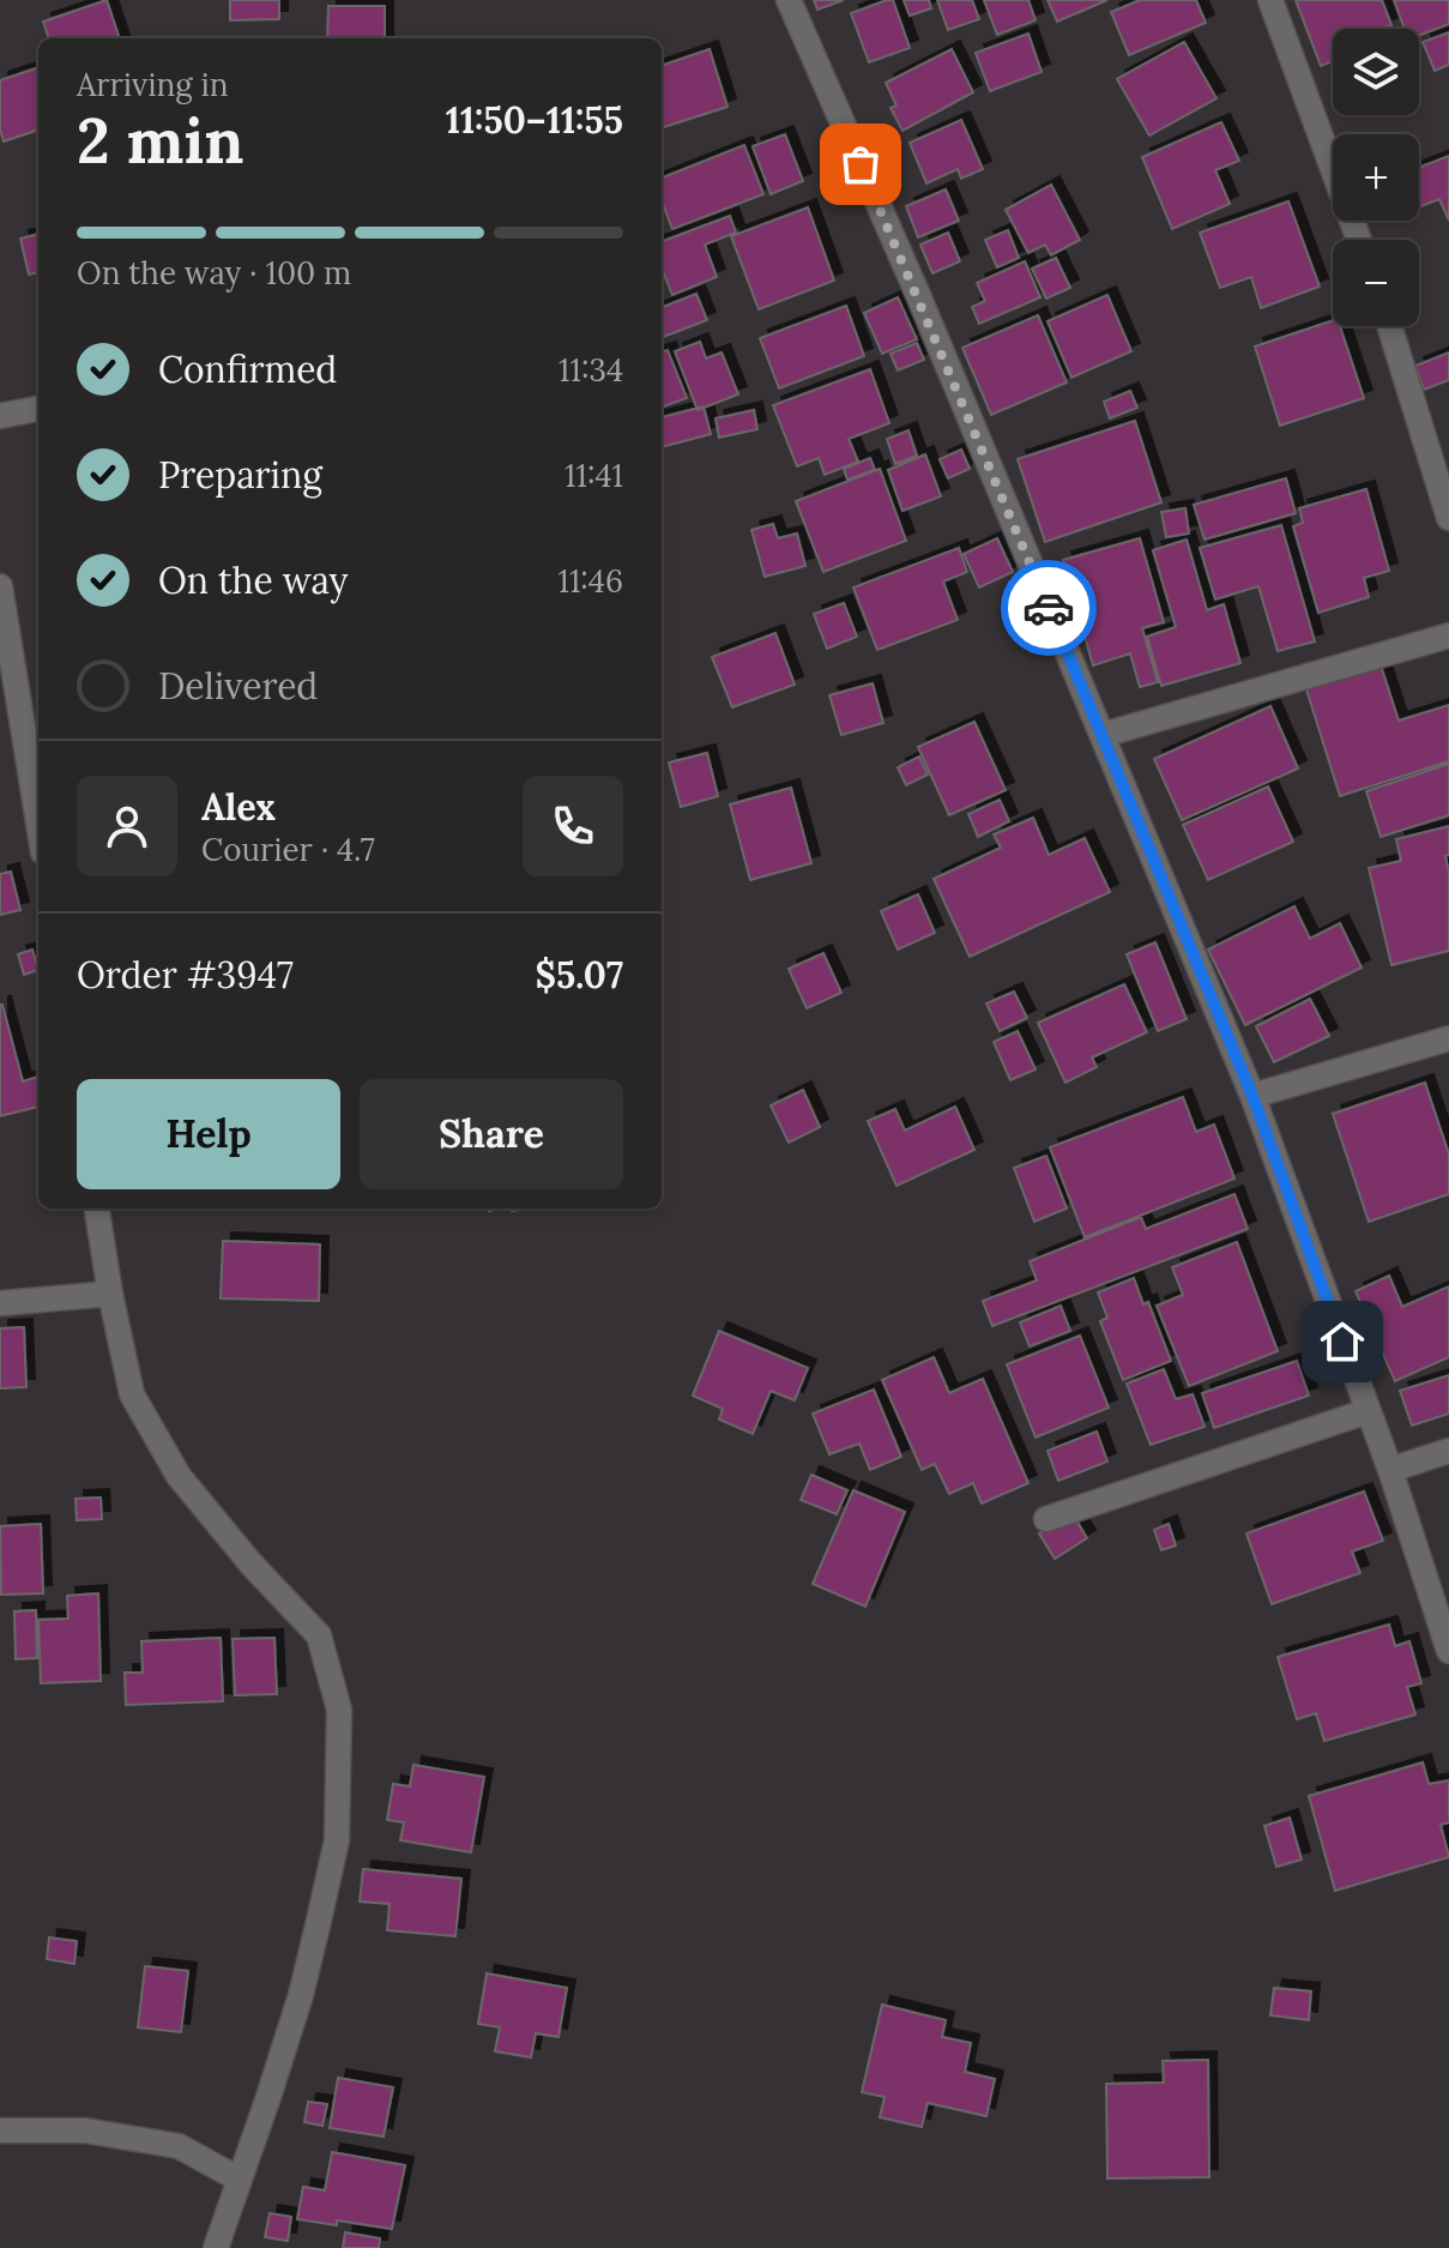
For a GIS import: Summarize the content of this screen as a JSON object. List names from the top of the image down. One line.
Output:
{"page":{"map_buttons":["+","−"],"heading":["2 min","Arriving in","11:50–11:55"],"panel":["Alex","Courier · 4.7","Order #3947","$5.07"],"bar":"On the way · 100 m","list":[["Confirmed","11:34"],["Preparing","11:41"],["On the way","11:46"],"Delivered"],"buttons":["Help","Share"]}}
